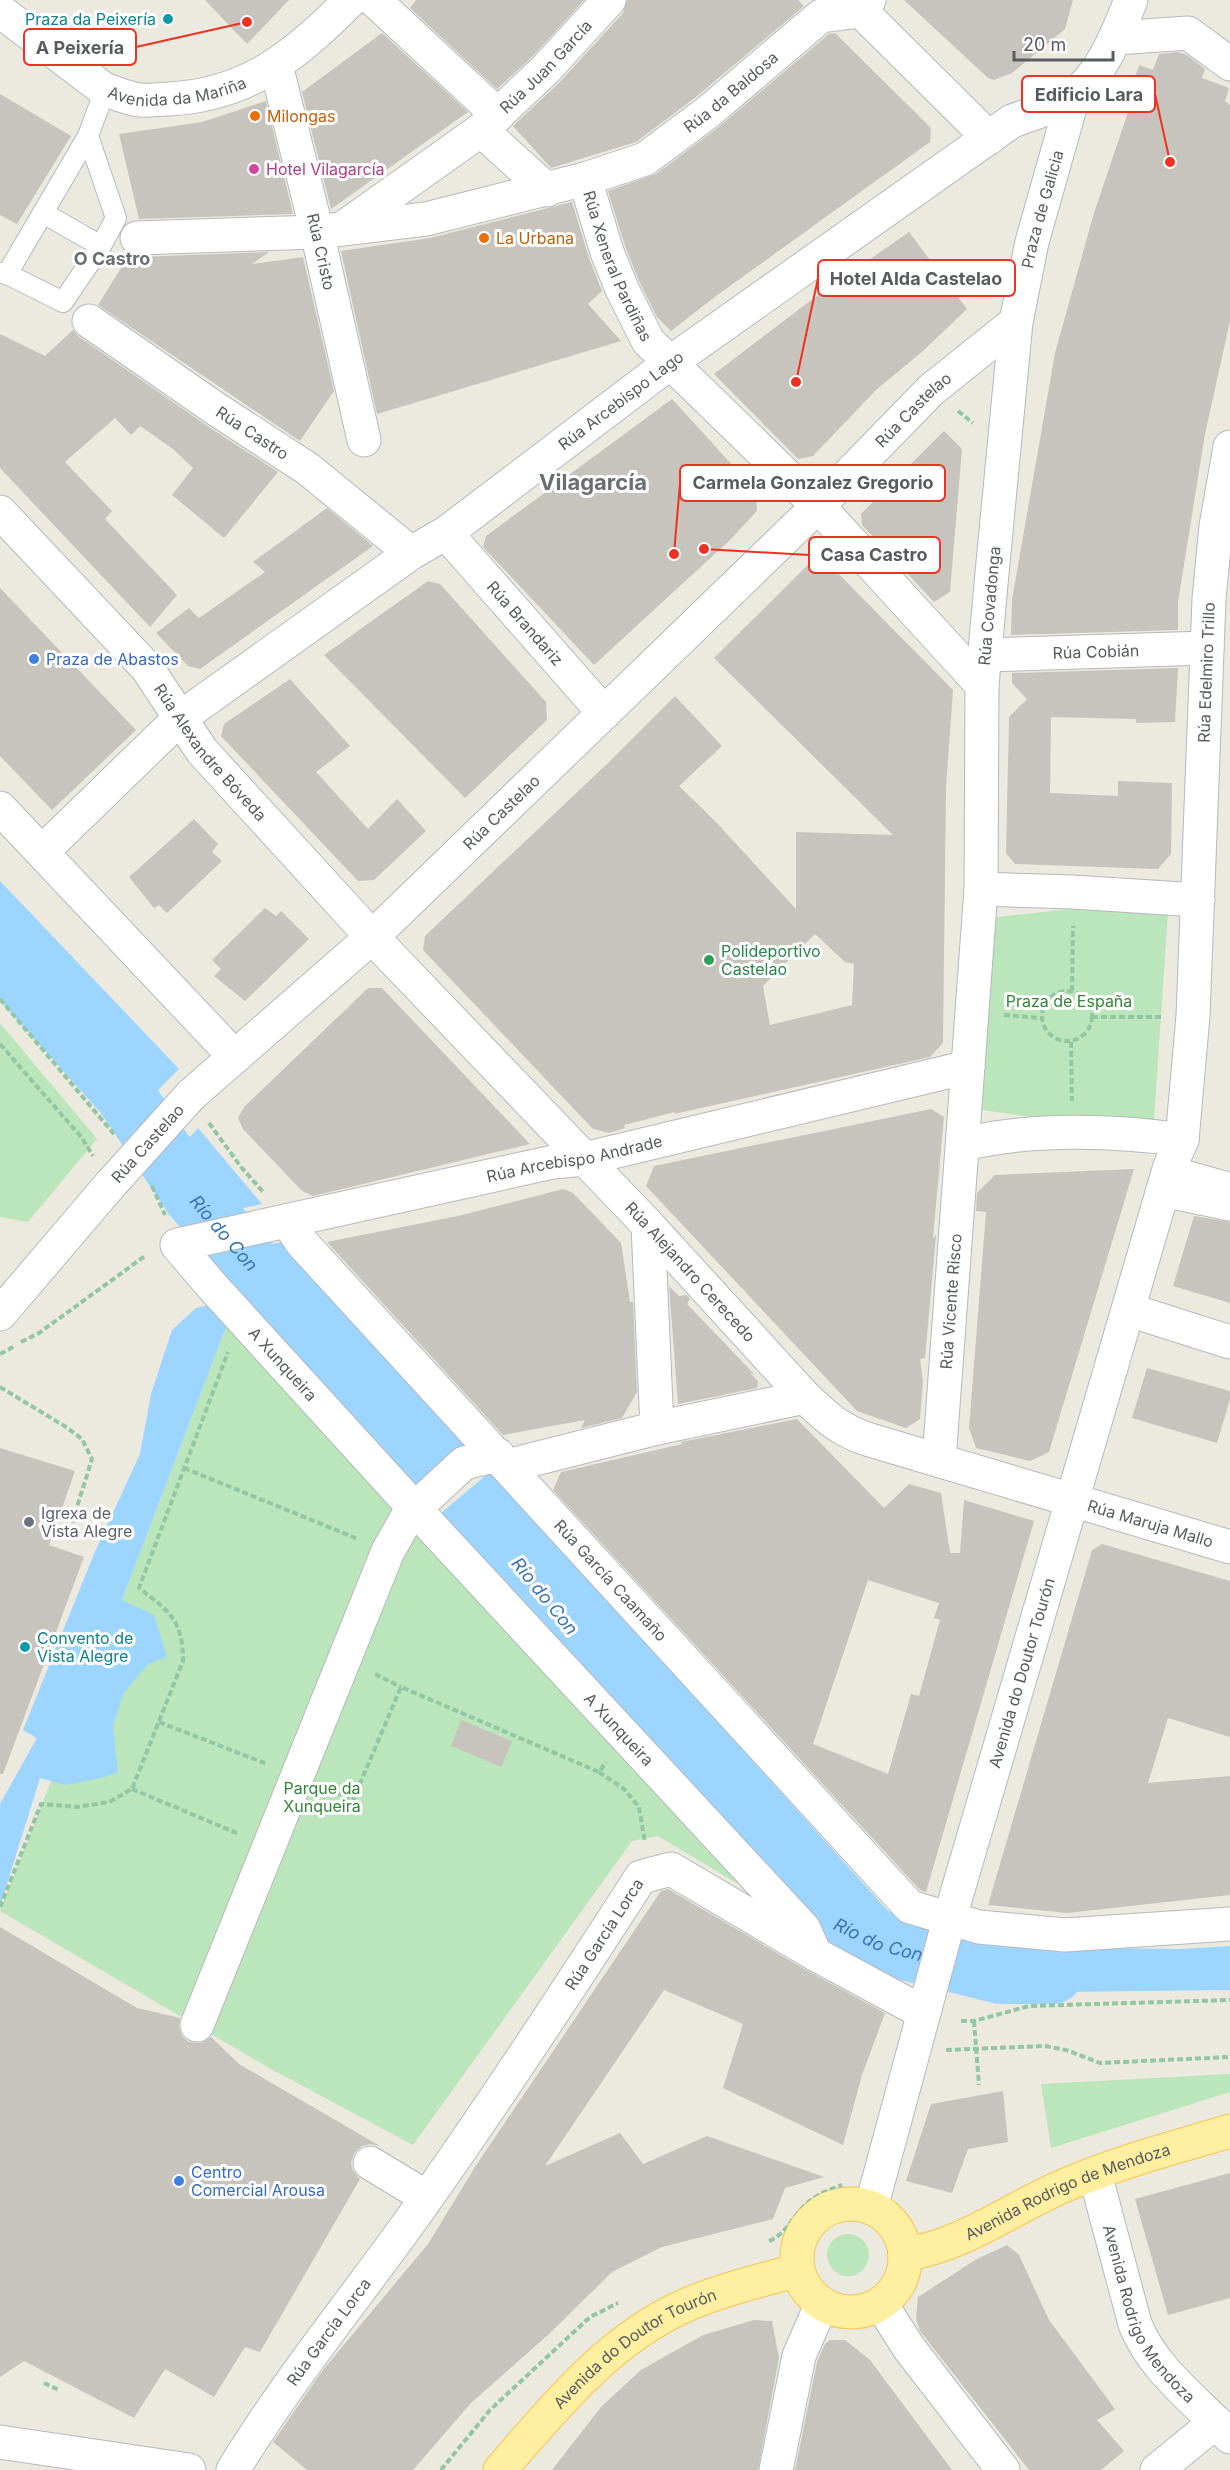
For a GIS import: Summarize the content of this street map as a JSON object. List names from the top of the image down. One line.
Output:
{"streets":{"main road":["Avenida do Doutor Tourón","Avenida Rodrigo de Mendoza"],"street":["Rúa Juan García","Avenida da Mariña","Rúa da Baldosa","Praza de Galicia","Rúa Cristo","Rúa Xeneral Pardiñas","Rúa Arcebispo Lago","Rúa Castelao","Rúa Castro","Rúa Covadonga","Rúa Brandariz","Rúa Cobián","Rúa Edelmiro Trillo","Rúa Alexandre Bóveda","Rúa Arcebispo Andrade","Rúa Alejandro Cerecedo","Rúa Vicente Risco","A Xunqueira","Rúa Maruja Mallo","Rúa García Caamaño","Rúa García Lorca","Avenida Rodrigo Mendoza"]},"crossings":[["Avenida da Mariña","Rúa Cristo"],["Rúa da Baldosa","Rúa Cristo"],["Rúa da Baldosa","Rúa Xeneral Pardiñas"],["Praza de Galicia","Rúa Arcebispo Lago"],["Praza de Galicia","Rúa Castelao"],["Praza de Galicia","Rúa Covadonga"],["Rúa Xeneral Pardiñas","Rúa Arcebispo Lago"],["Rúa Xeneral Pardiñas","Rúa Castelao"],["Rúa Xeneral Pardiñas","Rúa Covadonga"],["Rúa Xeneral Pardiñas","Rúa Cobián"],["Rúa Arcebispo Lago","Rúa Castro"],["Rúa Arcebispo Lago","Rúa Brandariz"],["Rúa Arcebispo Lago","Rúa Alexandre Bóveda"],["Rúa Castelao","Rúa Covadonga"],["Rúa Castelao","Rúa Brandariz"],["Rúa Castelao","Rúa Alexandre Bóveda"],["Rúa Castelao","Rúa Alejandro Cerecedo"],["Rúa Covadonga","Rúa Cobián"],["Rúa Cobián","Rúa Edelmiro Trillo"],["Rúa Alexandre Bóveda","Rúa Alejandro Cerecedo"],["Rúa Arcebispo Andrade","Rúa Alejandro Cerecedo"],["Rúa Arcebispo Andrade","A Xunqueira"],["Rúa Arcebispo Andrade","Rúa García Caamaño"],["Rúa Alejandro Cerecedo","Rúa Vicente Risco"],["Rúa Alejandro Cerecedo","Rúa Maruja Mallo"],["Rúa Alejandro Cerecedo","Avenida do Doutor Tourón"],["A Xunqueira","Rúa García Lorca"],["Rúa Maruja Mallo","Avenida do Doutor Tourón"],["Rúa García Caamaño","Avenida do Doutor Tourón"],["Avenida do Doutor Tourón","Rúa García Lorca"],["Avenida do Doutor Tourón","Avenida Rodrigo de Mendoza"],["Avenida Rodrigo de Mendoza","Avenida Rodrigo Mendoza"]],"districts":["O Castro","Vilagarcía"],"water":["Río do Con"],"parks":["Praza de España","Parque da Xunqueira"],"places":["Praza da Peixería","A Peixería","Milongas","Edificio Lara","Hotel Vilagarcía","La Urbana","Hotel Alda Castelao","Casa Castro","Carmela Gonzalez Gregorio","Praza de Abastos","Polideportivo Castelao","Igrexa de Vista Alegre","Convento de Vista Alegre","Centro Comercial Arousa"],"scale_bar":"20 m"}
